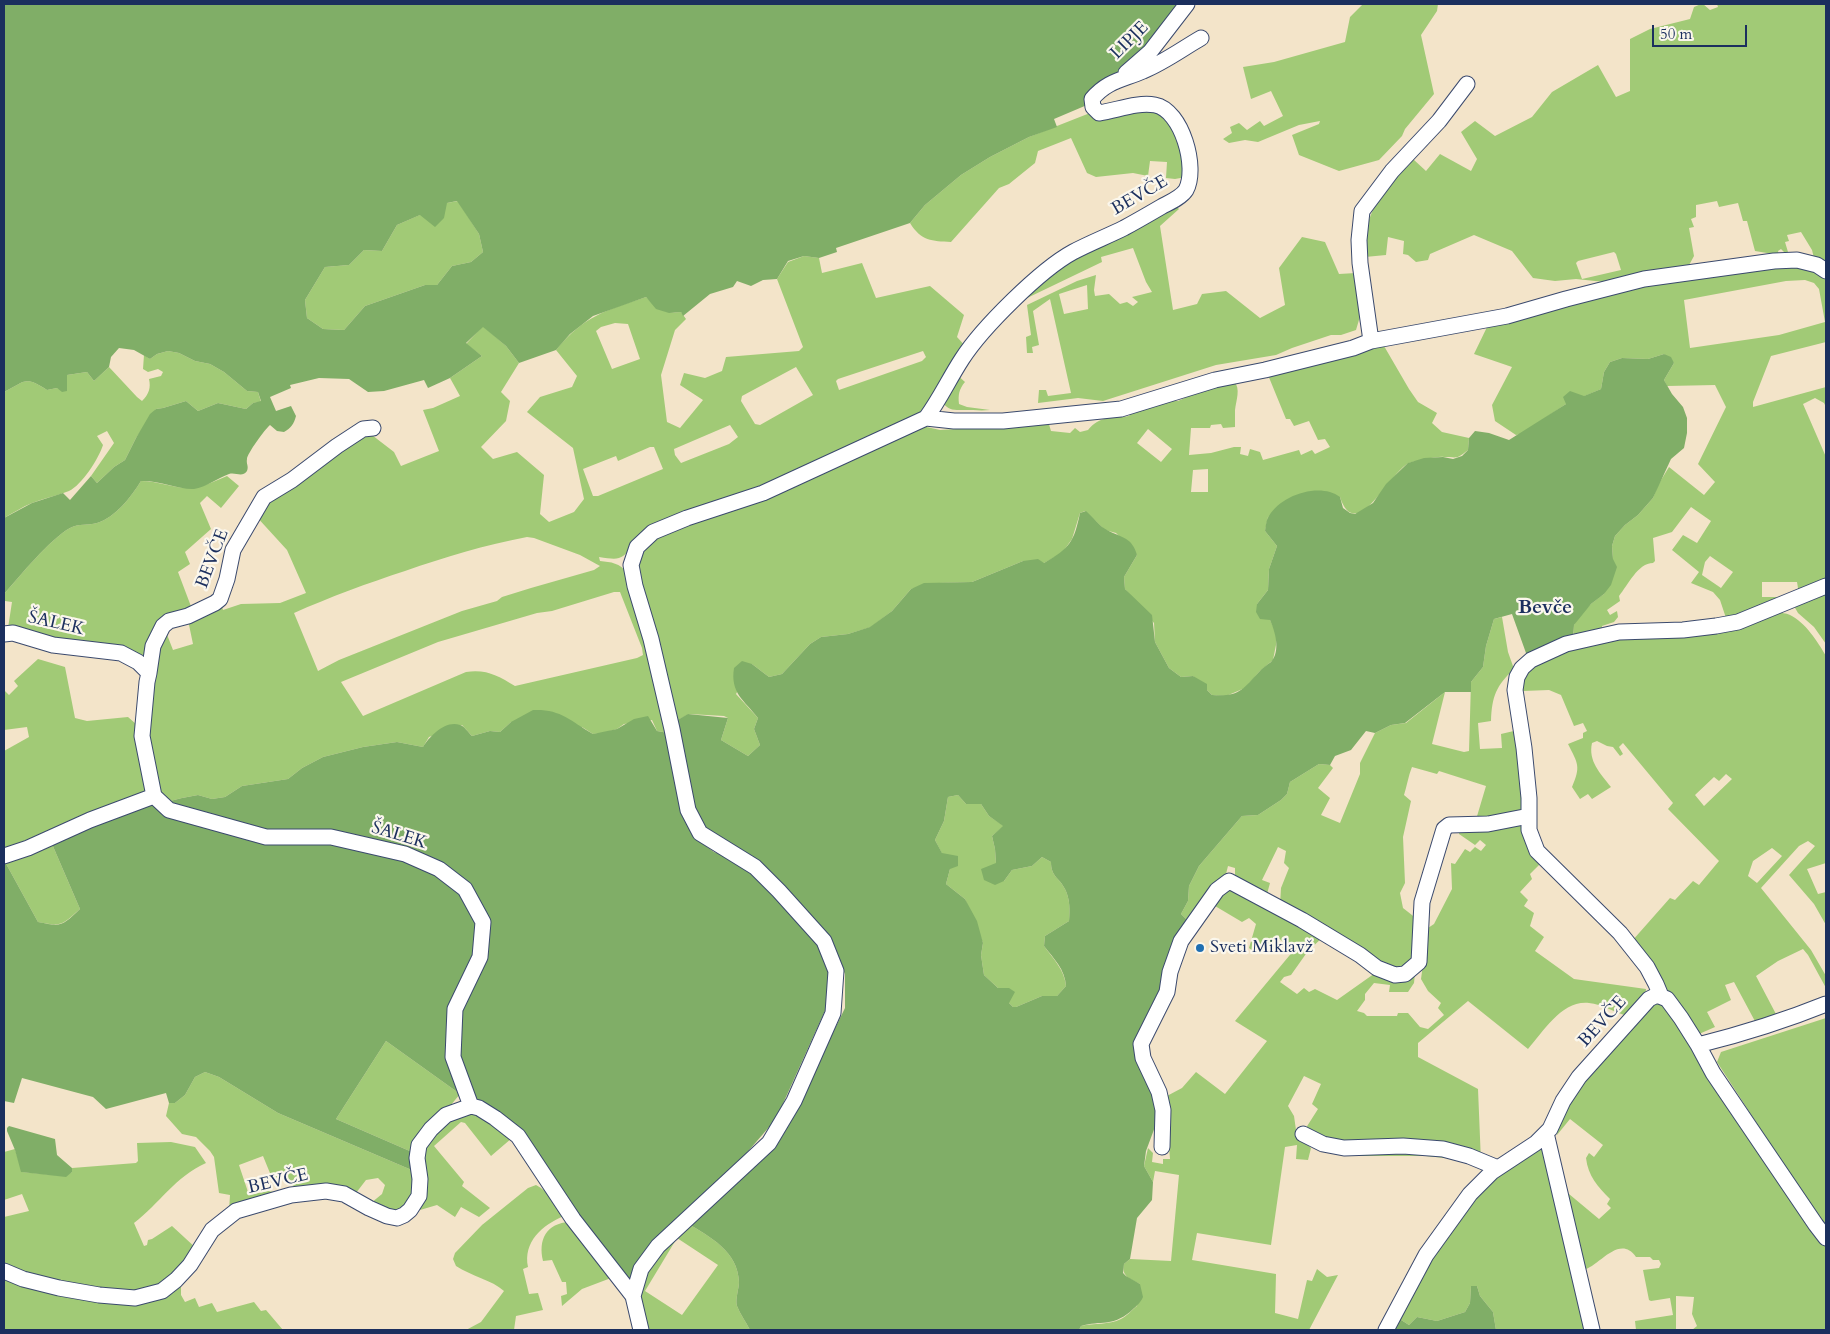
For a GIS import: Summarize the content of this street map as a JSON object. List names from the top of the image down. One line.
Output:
{"streets":{"street":["LIPJE","BEVČE","ŠALEK"]},"crossings":[["LIPJE","BEVČE"],["BEVČE","ŠALEK"]],"districts":["Bevče"],"places":["Sveti Miklavž"],"scale_bar":"50 m"}
